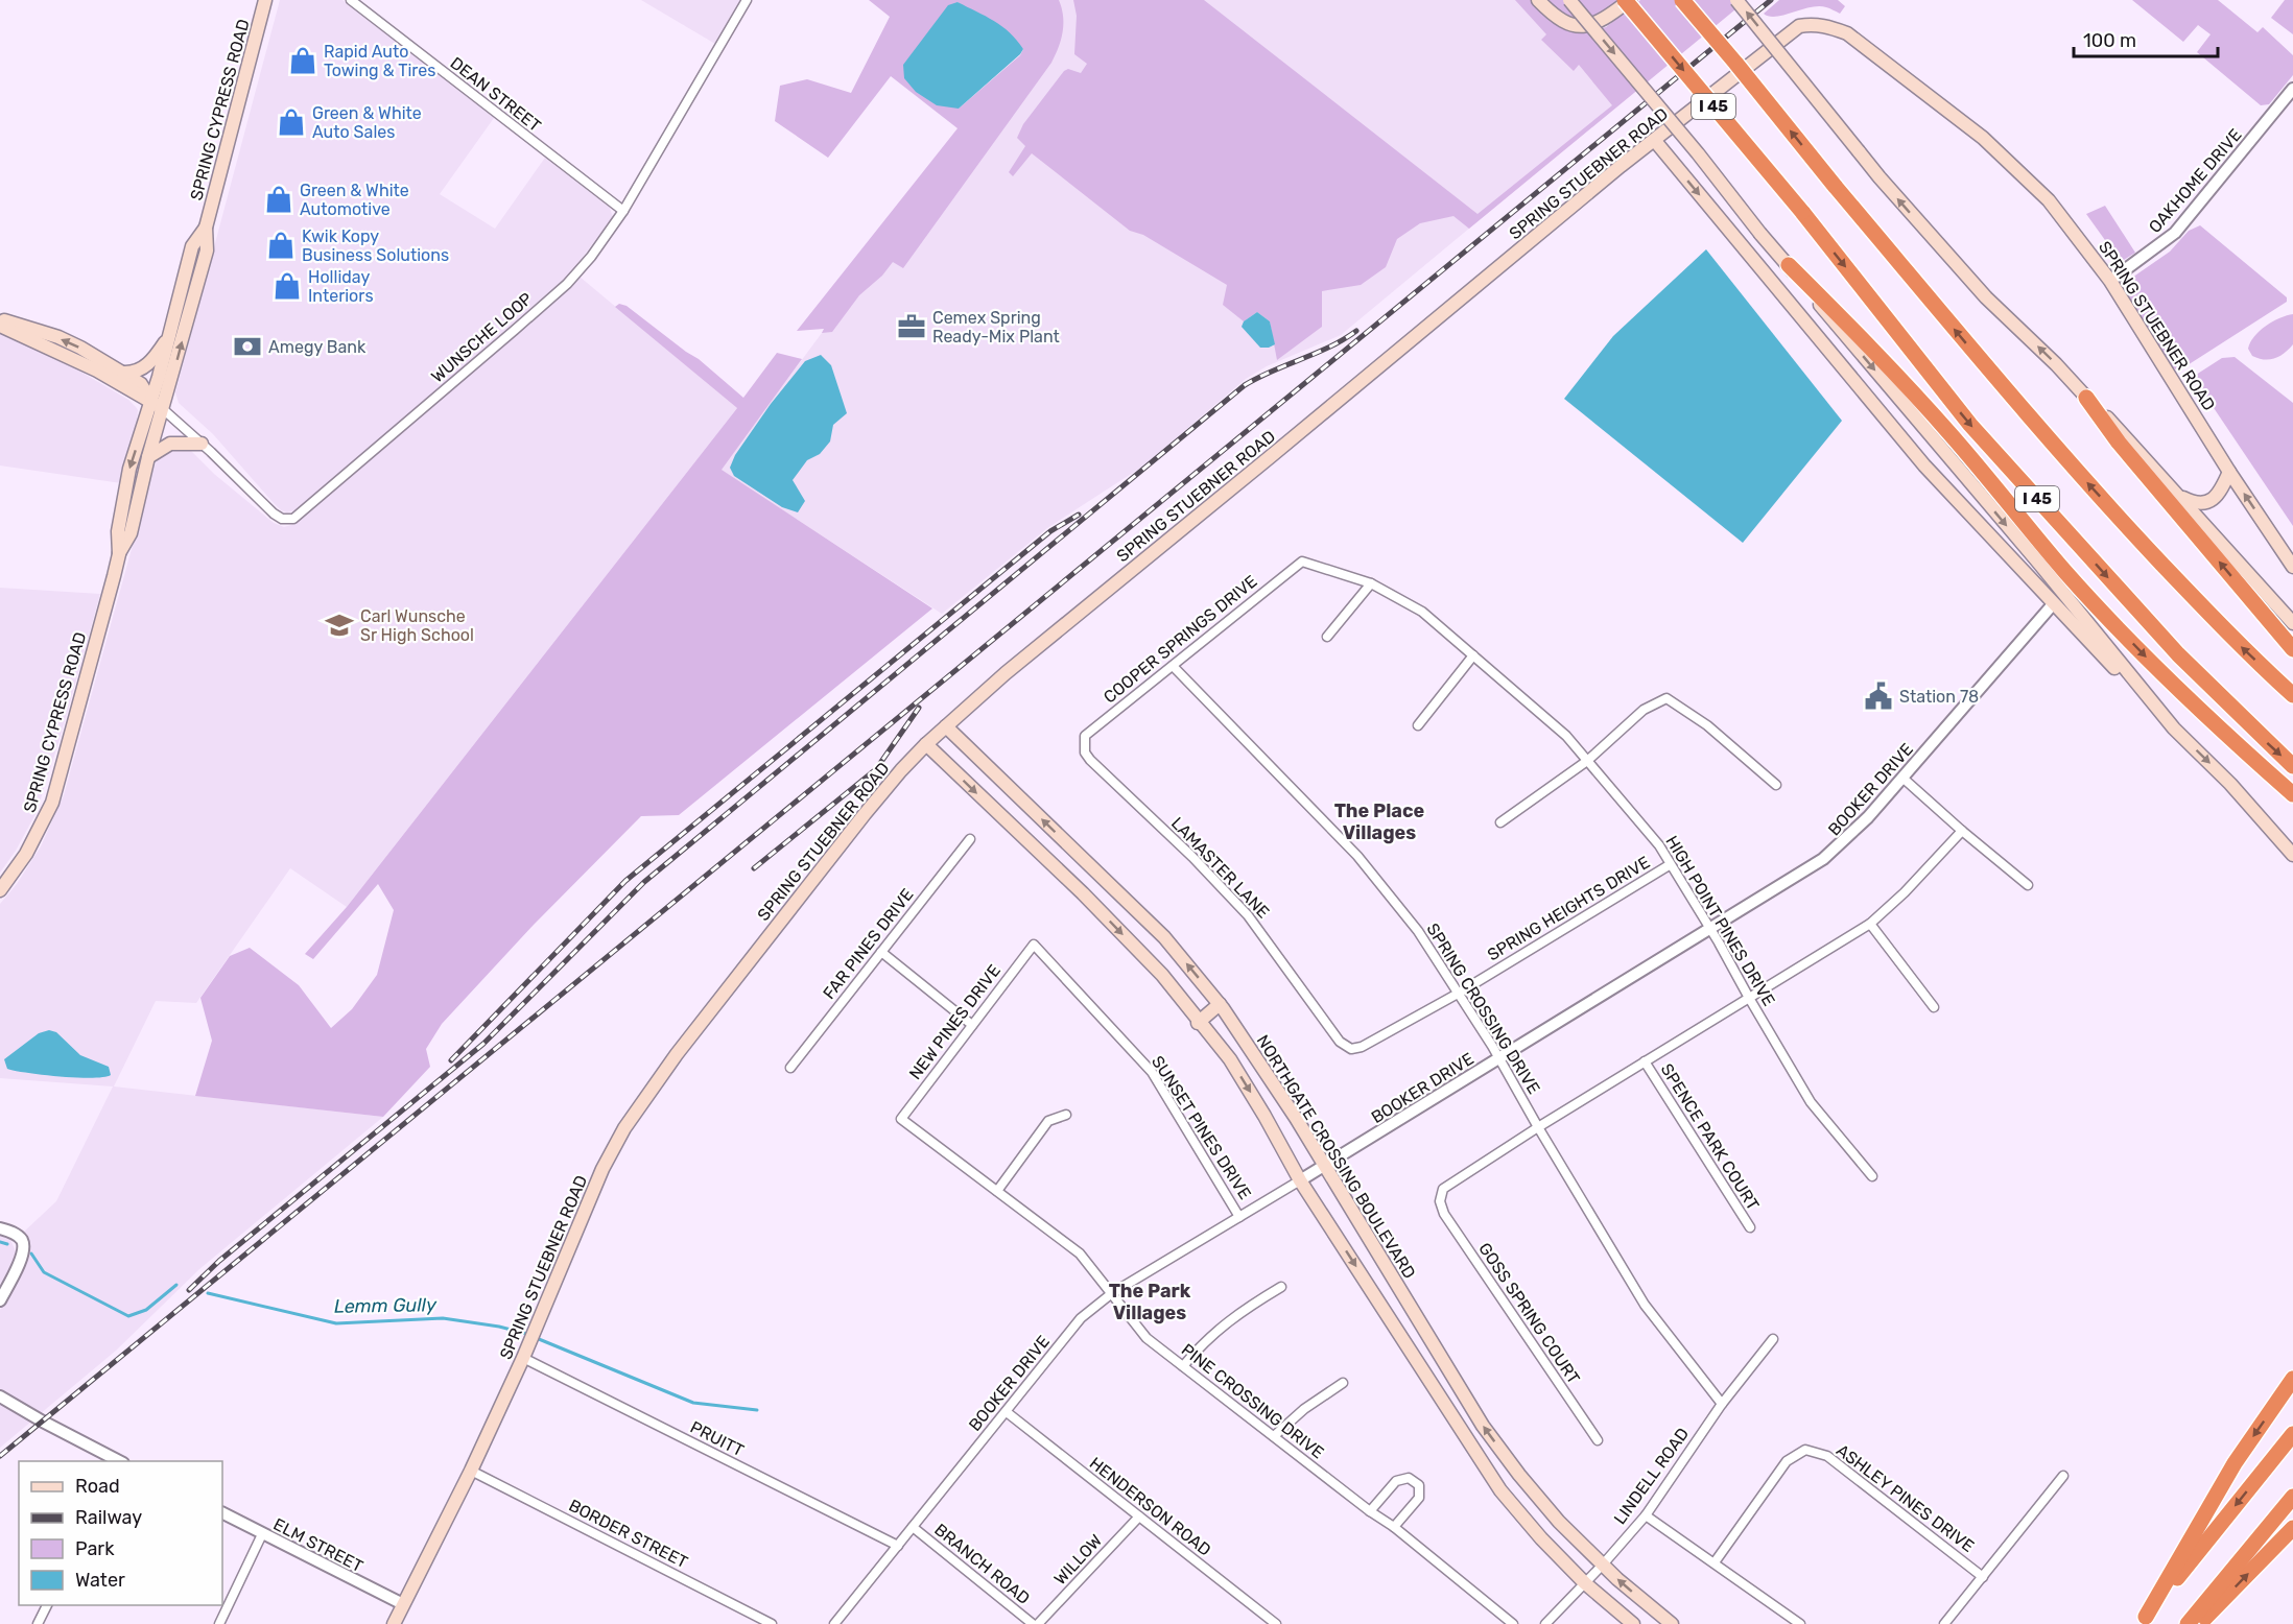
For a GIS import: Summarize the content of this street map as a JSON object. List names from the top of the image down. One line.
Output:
{"streets":{"highway":["I 45"],"main road":["SPRING CYPRESS ROAD","SPRING STUEBNER ROAD","NORTHGATE CROSSING BOULEVARD"],"street":["DEAN STREET","OAKHOME DRIVE","WUNSCHE LOOP","COOPER SPRINGS DRIVE","BOOKER DRIVE","LAMASTER LANE","SPRING HEIGHTS DRIVE","HIGH POINT PINES DRIVE","FAR PINES DRIVE","SPRING CROSSING DRIVE","NEW PINES DRIVE","SUNSET PINES DRIVE","SPENCE PARK COURT","GOSS SPRING COURT","PINE CROSSING DRIVE","PRUITT","LINDELL ROAD","ASHLEY PINES DRIVE","HENDERSON ROAD","BORDER STREET","ELM STREET","WILLOW","BRANCH ROAD"]},"crossings":[["DEAN STREET","WUNSCHE LOOP"],["SPRING CYPRESS ROAD","WUNSCHE LOOP"],["SPRING STUEBNER ROAD","OAKHOME DRIVE"],["SPRING STUEBNER ROAD","NORTHGATE CROSSING BOULEVARD"],["SPRING STUEBNER ROAD","PRUITT"],["SPRING STUEBNER ROAD","BORDER STREET"],["SPRING STUEBNER ROAD","ELM STREET"],["COOPER SPRINGS DRIVE","LAMASTER LANE"],["COOPER SPRINGS DRIVE","HIGH POINT PINES DRIVE"],["COOPER SPRINGS DRIVE","SPRING CROSSING DRIVE"],["BOOKER DRIVE","HIGH POINT PINES DRIVE"],["BOOKER DRIVE","SPRING CROSSING DRIVE"],["BOOKER DRIVE","SUNSET PINES DRIVE"],["BOOKER DRIVE","NORTHGATE CROSSING BOULEVARD"],["BOOKER DRIVE","PINE CROSSING DRIVE"],["BOOKER DRIVE","PRUITT"],["BOOKER DRIVE","HENDERSON ROAD"],["BOOKER DRIVE","BRANCH ROAD"],["LAMASTER LANE","SPRING HEIGHTS DRIVE"],["SPRING HEIGHTS DRIVE","HIGH POINT PINES DRIVE"],["SPRING HEIGHTS DRIVE","SPRING CROSSING DRIVE"],["SPRING CROSSING DRIVE","GOSS SPRING COURT"],["SPRING CROSSING DRIVE","LINDELL ROAD"],["NEW PINES DRIVE","SUNSET PINES DRIVE"],["NEW PINES DRIVE","PINE CROSSING DRIVE"],["NORTHGATE CROSSING BOULEVARD","LINDELL ROAD"],["HENDERSON ROAD","WILLOW"]],"districts":["The Place Villages","The Park Villages"],"water":["Lemm Gully"],"places":{"shop":["Rapid Auto Towing & Tires","Green & White Auto Sales","Green & White Automotive","Kwik Kopy Business Solutions","Holliday Interiors"],"office":["Cemex Spring Ready-Mix Plant"],"bank":["Amegy Bank"],"school or university":["Carl Wunsche Sr High School"],"public building":["Station 78"]},"legend":["Road","Railway","Park","Water"],"scale_bar":"100 m"}
